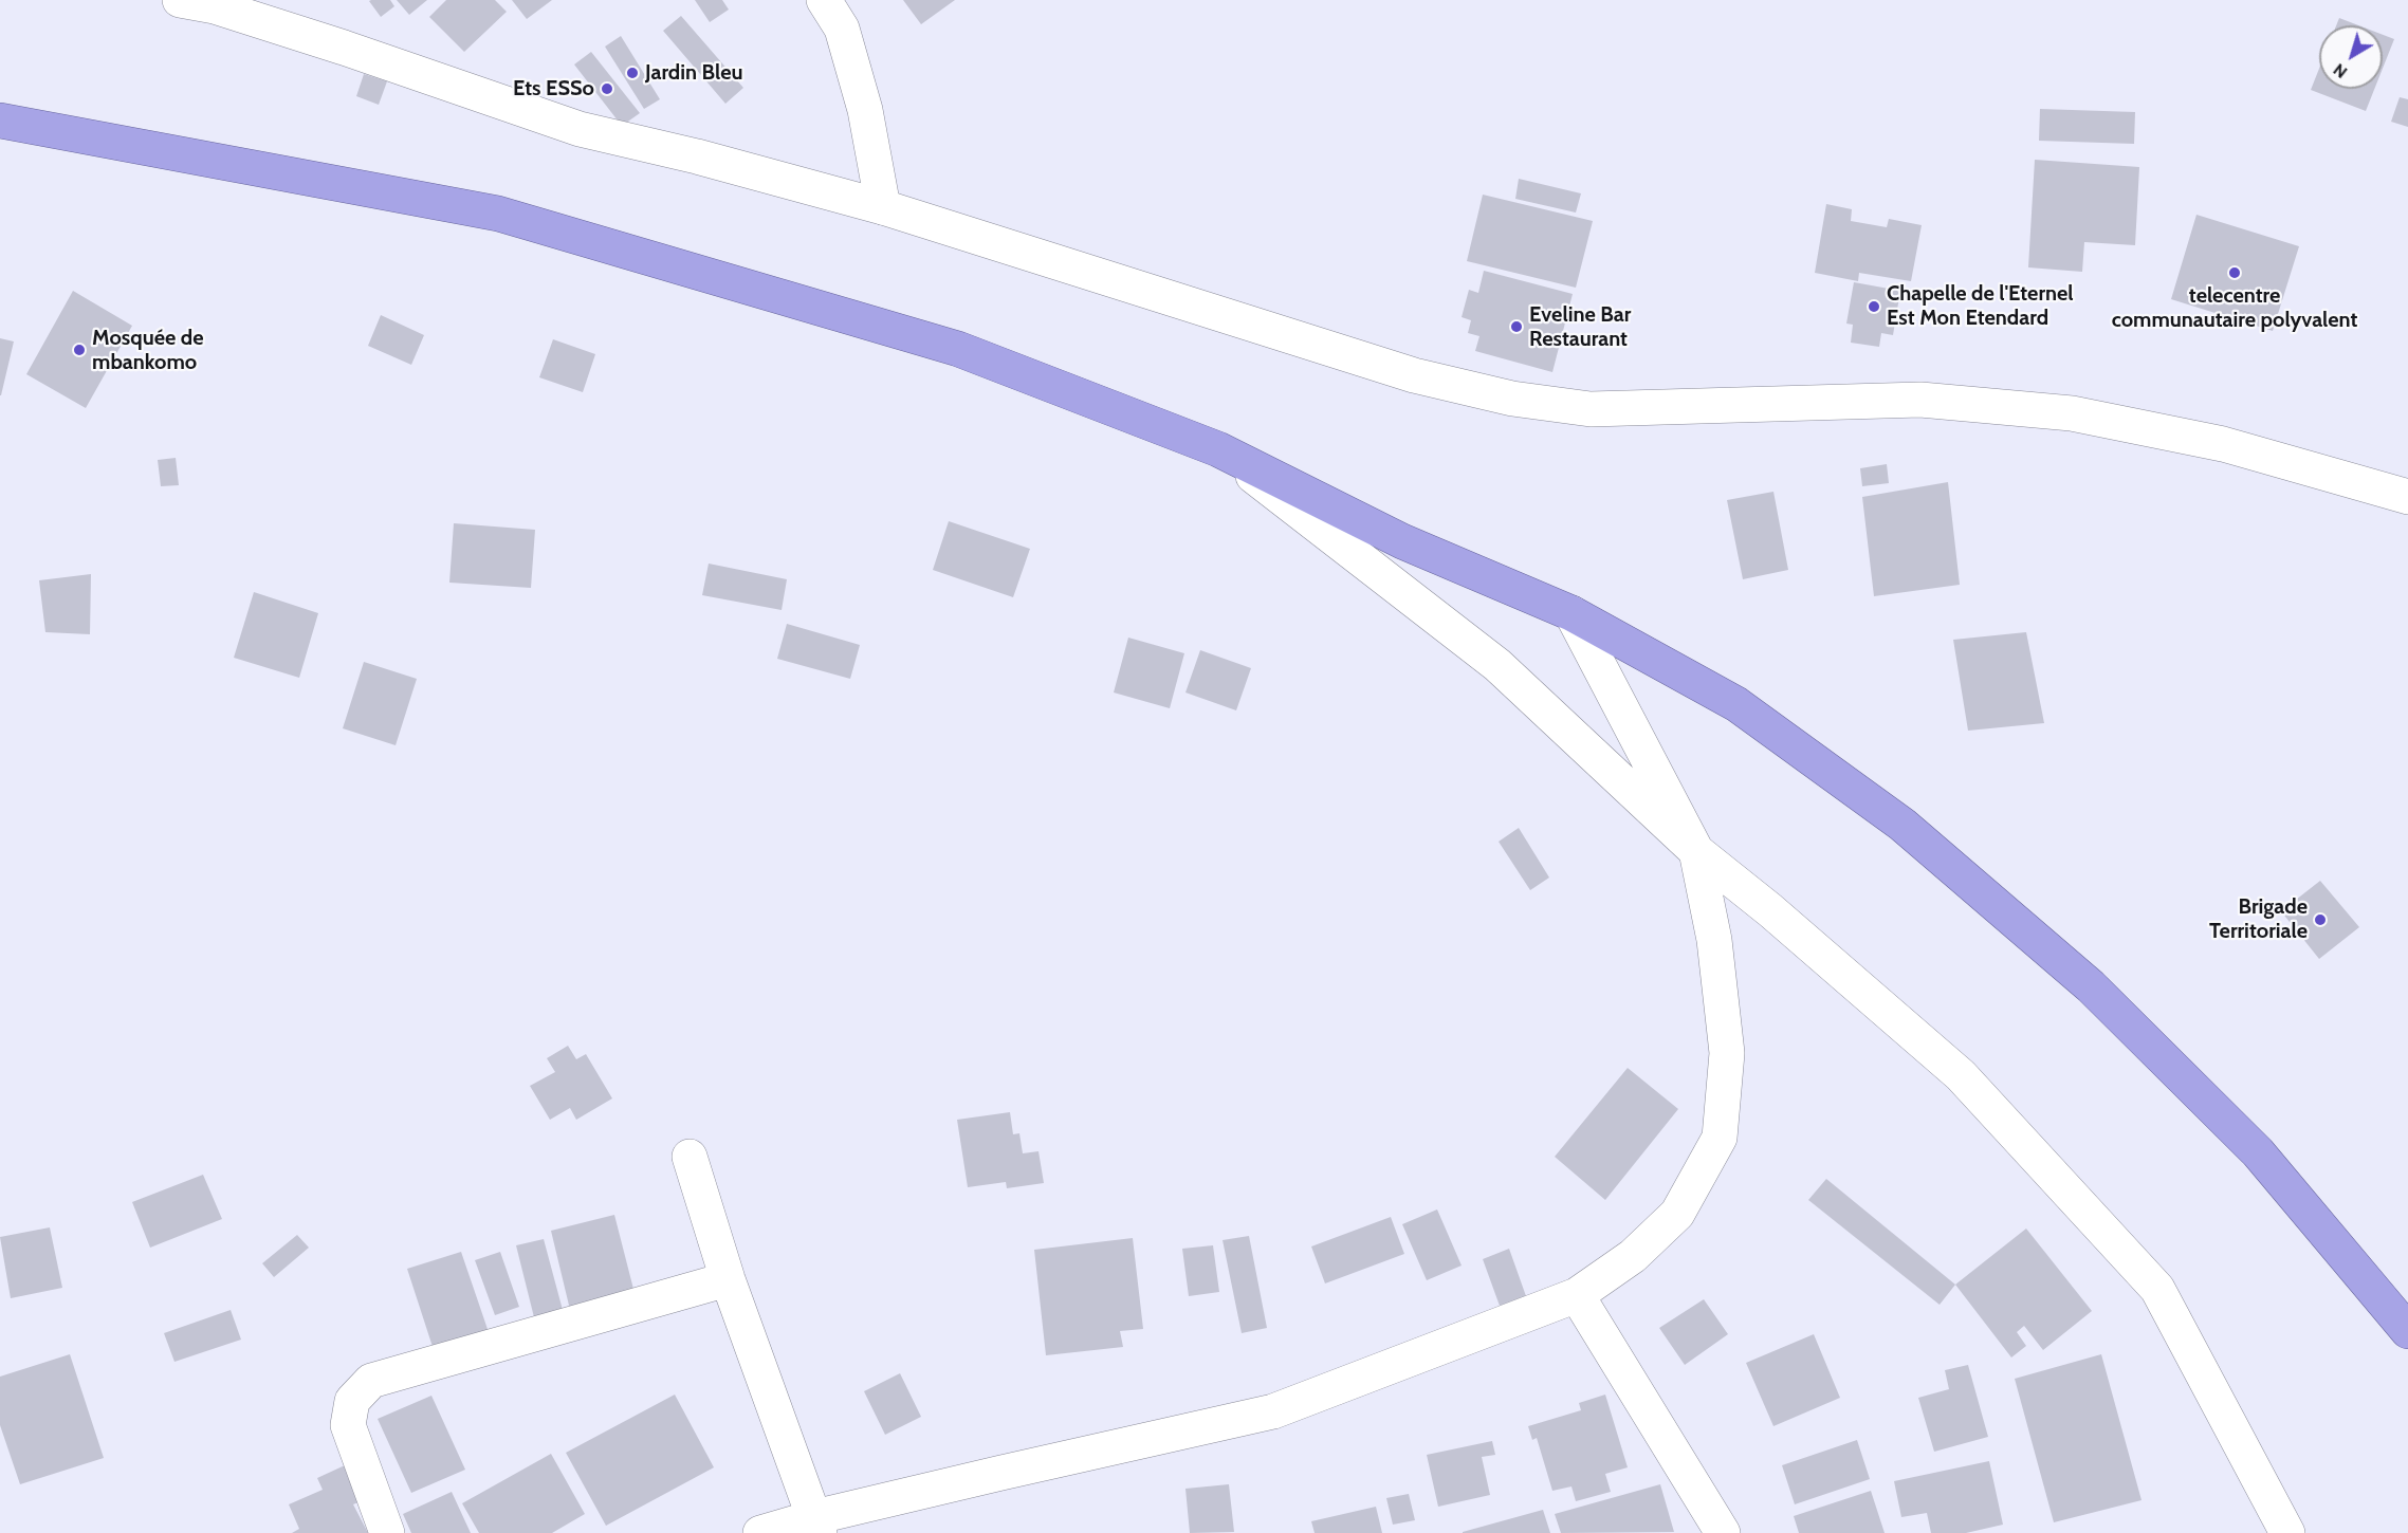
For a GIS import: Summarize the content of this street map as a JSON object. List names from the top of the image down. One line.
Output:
{"places":["Jardin Bleu","Ets ESSo","telecentre communautaire polyvalent","Chapelle de l'Eternel Est Mon Etendard","Eveline Bar Restaurant","Mosquée de mbankomo","Brigade Territoriale"],"north":"bottom left"}
